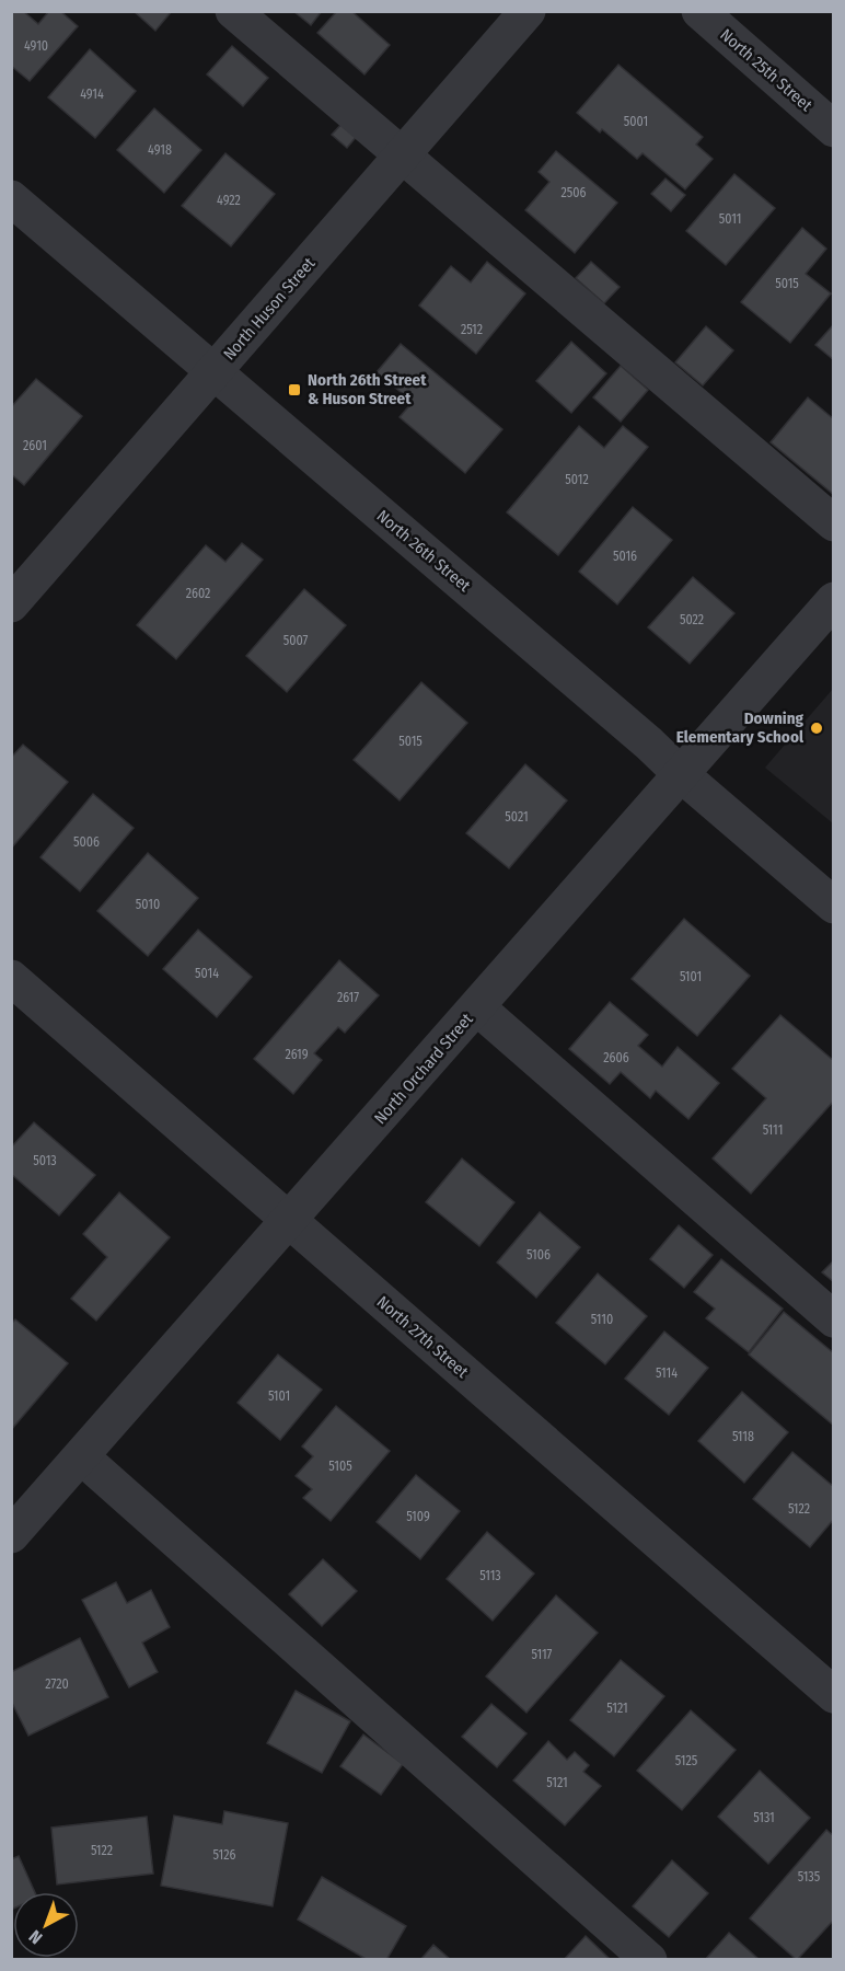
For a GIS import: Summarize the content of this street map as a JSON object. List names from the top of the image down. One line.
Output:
{"streets":{"street":["North 25th Street","North Huson Street","North 26th Street","North Orchard Street","North 27th Street"]},"crossings":[["North Huson Street","North 26th Street"],["North 26th Street","North Orchard Street"],["North Orchard Street","North 27th Street"]],"places":{"transit":["North 26th Street & Huson Street"],"other":["Downing Elementary School"]},"house_numbers":["4910","4914","5001","4918","2506","4922","5011","5015","2512","2601","5012","5016","2602","5022","5007","5015","5021","5006","5010","5014","5101","2617","2619","2606","5111","5013","5106","5110","5114","5101","5118","5105","5122","5109","5113","5117","2720","5121","5125","5121","5131","5122","5126","5135"],"north":"bottom left"}
